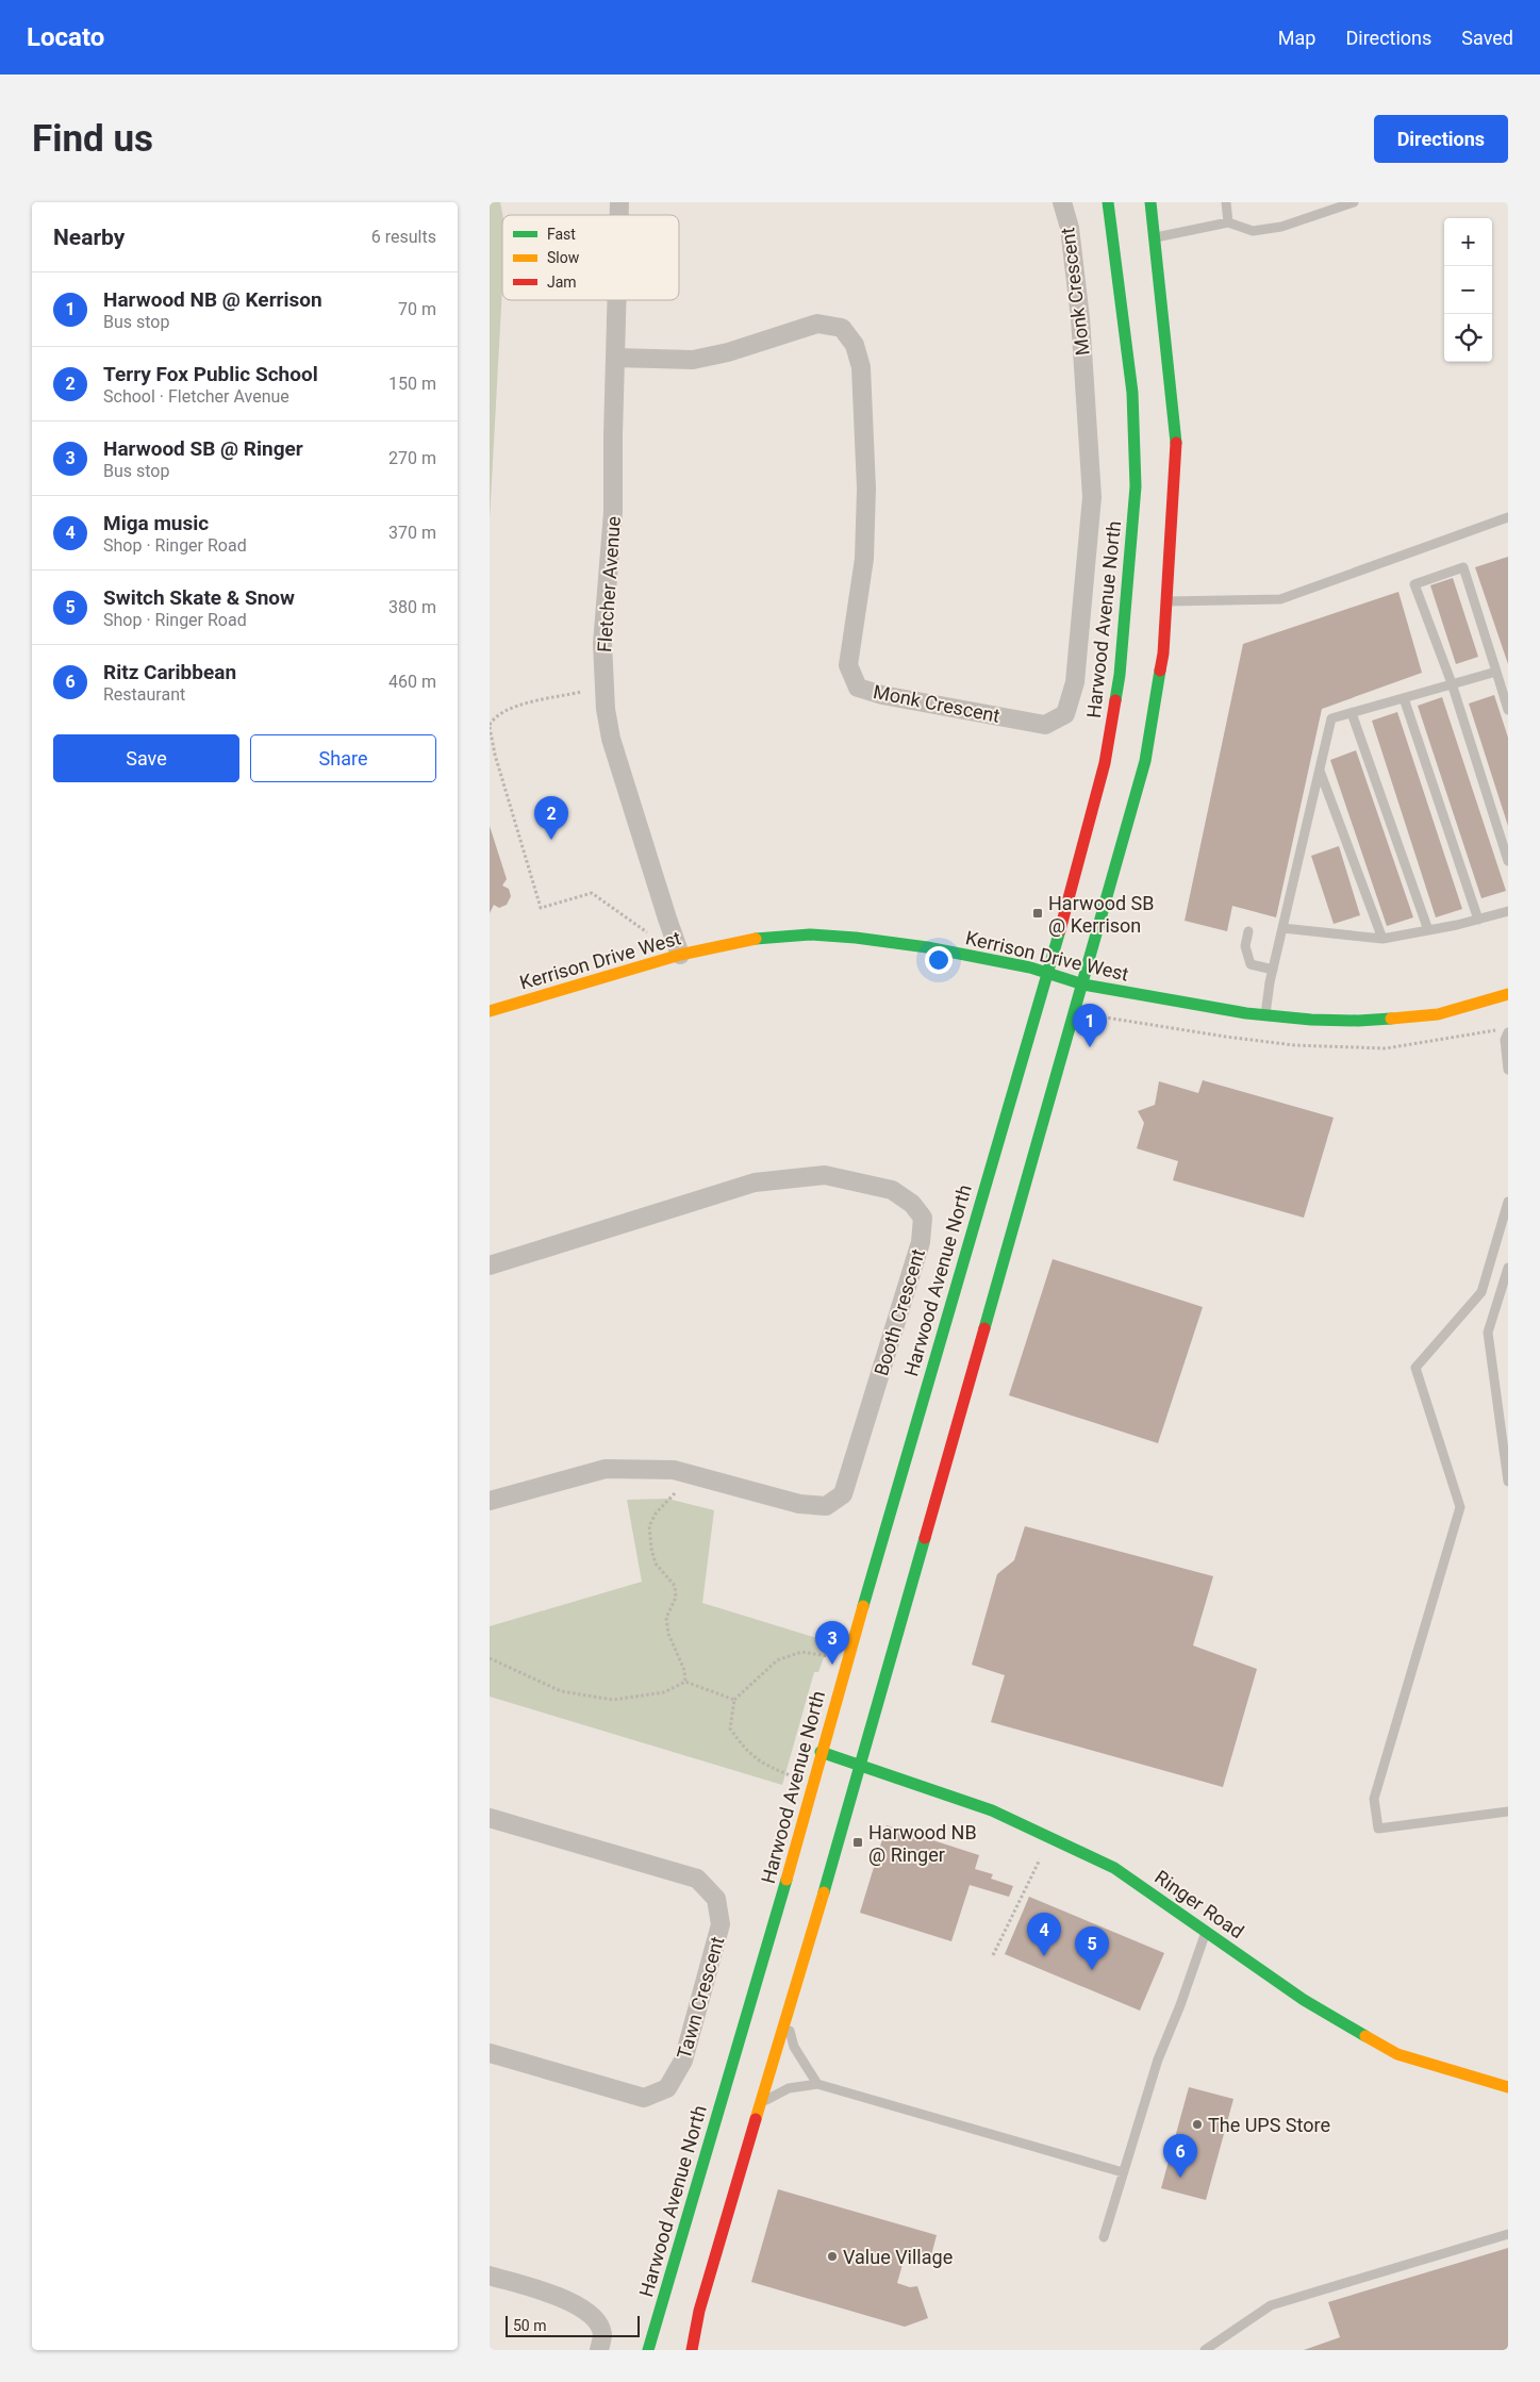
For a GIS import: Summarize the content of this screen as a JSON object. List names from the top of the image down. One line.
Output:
{"streets":{"main road":["Harwood Avenue North","Kerrison Drive West","Ringer Road"],"street":["Monk Crescent","Fletcher Avenue","Booth Crescent","Tawn Crescent"]},"crossings":[["Monk Crescent","Fletcher Avenue"],["Fletcher Avenue","Kerrison Drive West"],["Harwood Avenue North","Kerrison Drive West"],["Harwood Avenue North","Ringer Road"]],"places":{"transit":["Harwood SB @ Kerrison","Harwood NB @ Ringer"],"other":["The UPS Store","Value Village"]},"legend":["Fast","Slow","Jam"],"scale_bar":"50 m","page":{"header":"Locato","nav":["Map","Directions","Saved"],"buttons":["Directions",["Save","Share"]],"title":"Find us","heading":["Nearby","6 results"],"map_buttons":["+","−"],"list":[{"mark":"1","name":"Harwood NB @ Kerrison","note":"Bus stop","value":"70 m"},{"mark":"2","name":"Terry Fox Public School","note":"School · Fletcher Avenue","value":"150 m"},{"mark":"3","name":"Harwood SB @ Ringer","note":"Bus stop","value":"270 m"},{"mark":"4","name":"Miga music","note":"Shop · Ringer Road","value":"370 m"},{"mark":"5","name":"Switch Skate & Snow","note":"Shop · Ringer Road","value":"380 m"},{"mark":"6","name":"Ritz Caribbean","note":"Restaurant","value":"460 m"}],"pins":["2","1","3","4","5","6"],"scale":"50 m"}}
